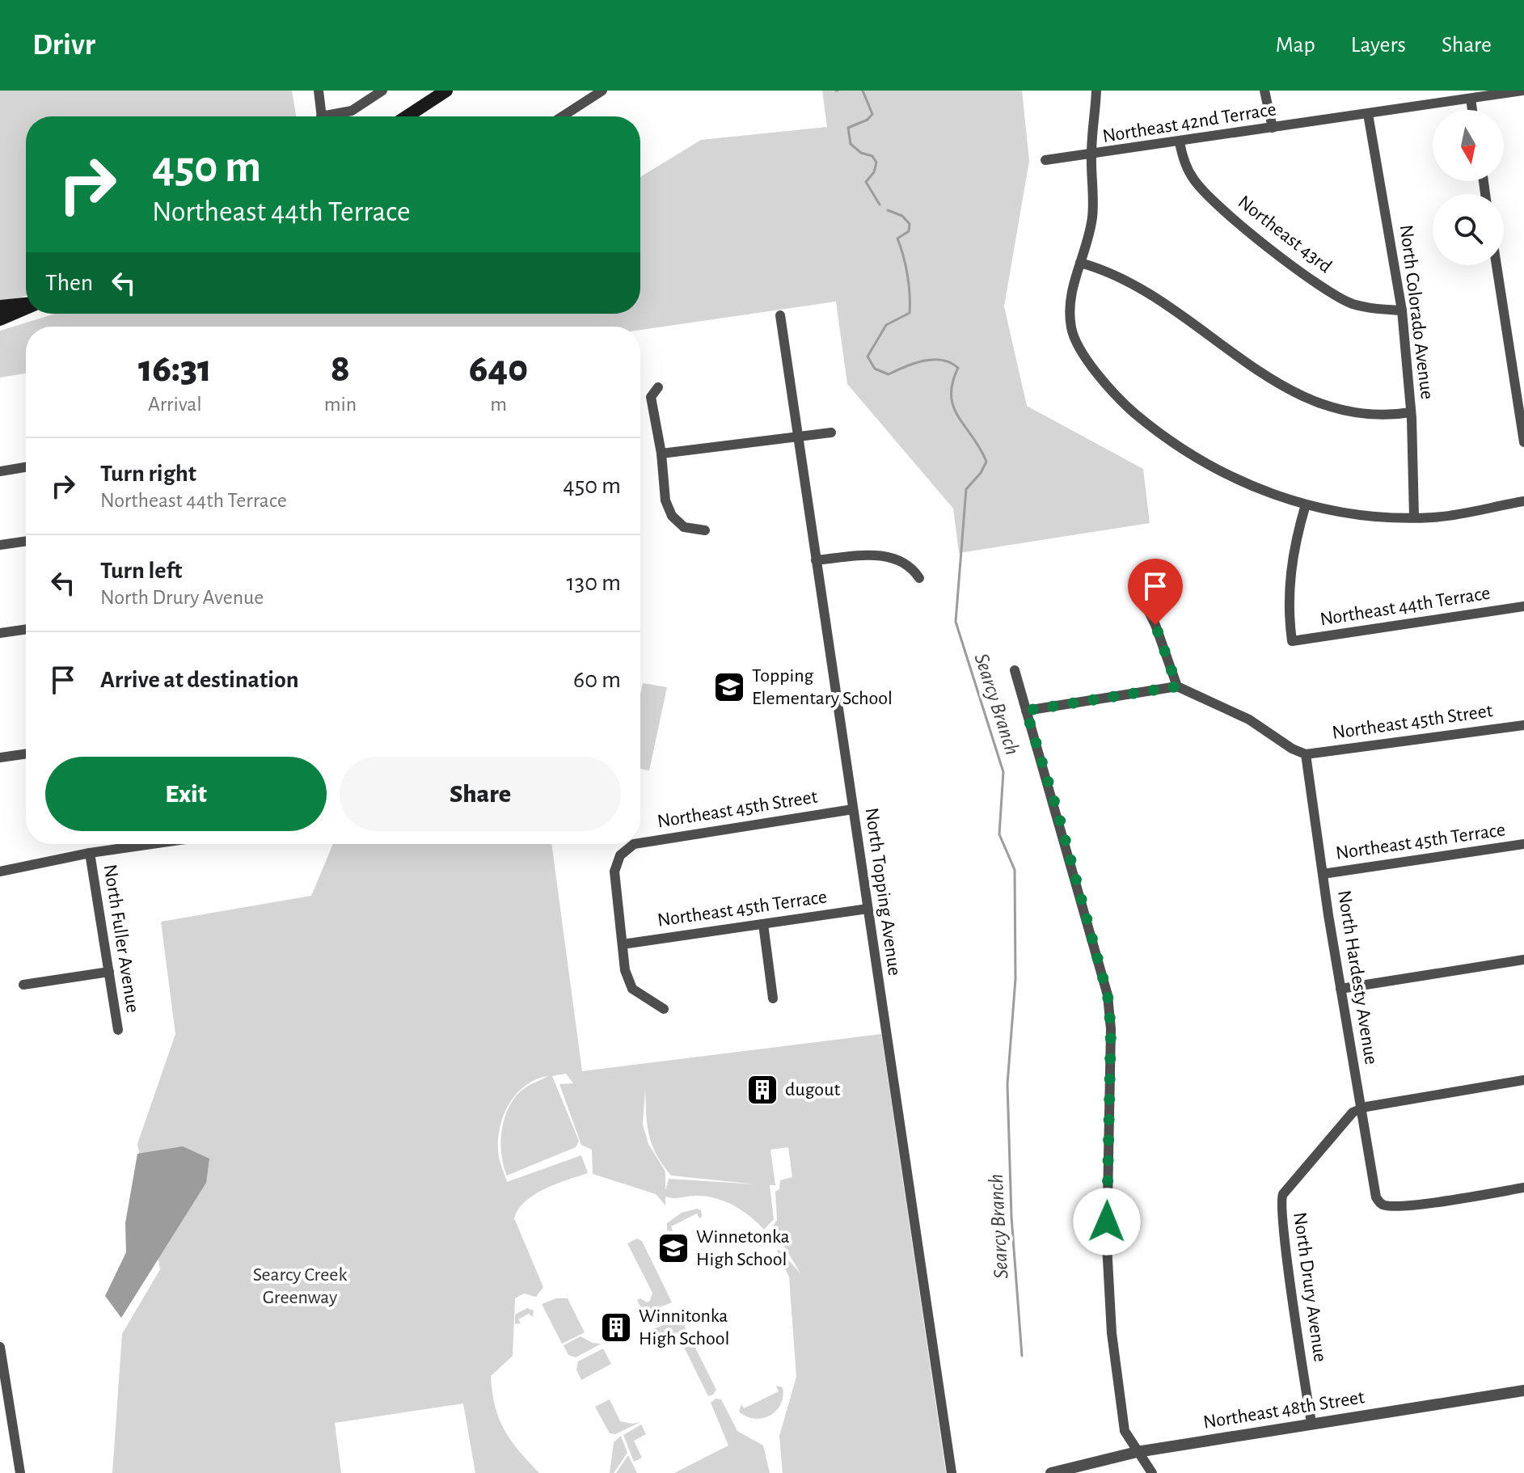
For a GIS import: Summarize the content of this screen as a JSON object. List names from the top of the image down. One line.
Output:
{"streets":{"street":["Northeast 42nd Terrace","Northeast 43rd","North Colorado Avenue","Northeast 44th Terrace","Northeast 45th Street","Northeast 45th Terrace","North Topping Avenue","North Fuller Avenue","North Hardesty Avenue","North Drury Avenue","Northeast 48th Street"]},"crossings":[["Northeast 42nd Terrace","Northeast 43rd"],["Northeast 42nd Terrace","North Colorado Avenue"],["Northeast 43rd","North Colorado Avenue"],["Northeast 45th Street","Northeast 45th Terrace"],["Northeast 45th Street","North Topping Avenue"],["Northeast 45th Street","North Hardesty Avenue"],["Northeast 45th Terrace","North Topping Avenue"],["Northeast 45th Terrace","North Hardesty Avenue"],["North Hardesty Avenue","North Drury Avenue"],["North Drury Avenue","Northeast 48th Street"]],"water":["Searcy Branch"],"parks":["Searcy Creek Greenway"],"places":{"school or university":["Topping Elementary School","Winnetonka High School"],"building":["dugout","Winnitonka High School"]},"north":"bottom","page":{"header":"Drivr","nav":["Map","Layers","Share"],"turn":["450 m","Northeast 44th Terrace"],"then":"Then","eta":["16:31","Arrival","8","min","640","m"],"list":[{"name":"Turn right","note":"Northeast 44th Terrace","value":"450 m"},{"name":"Turn left","note":"North Drury Avenue","value":"130 m"},{"name":"Arrive at destination","value":"60 m"}],"buttons":["Exit","Share"]}}
